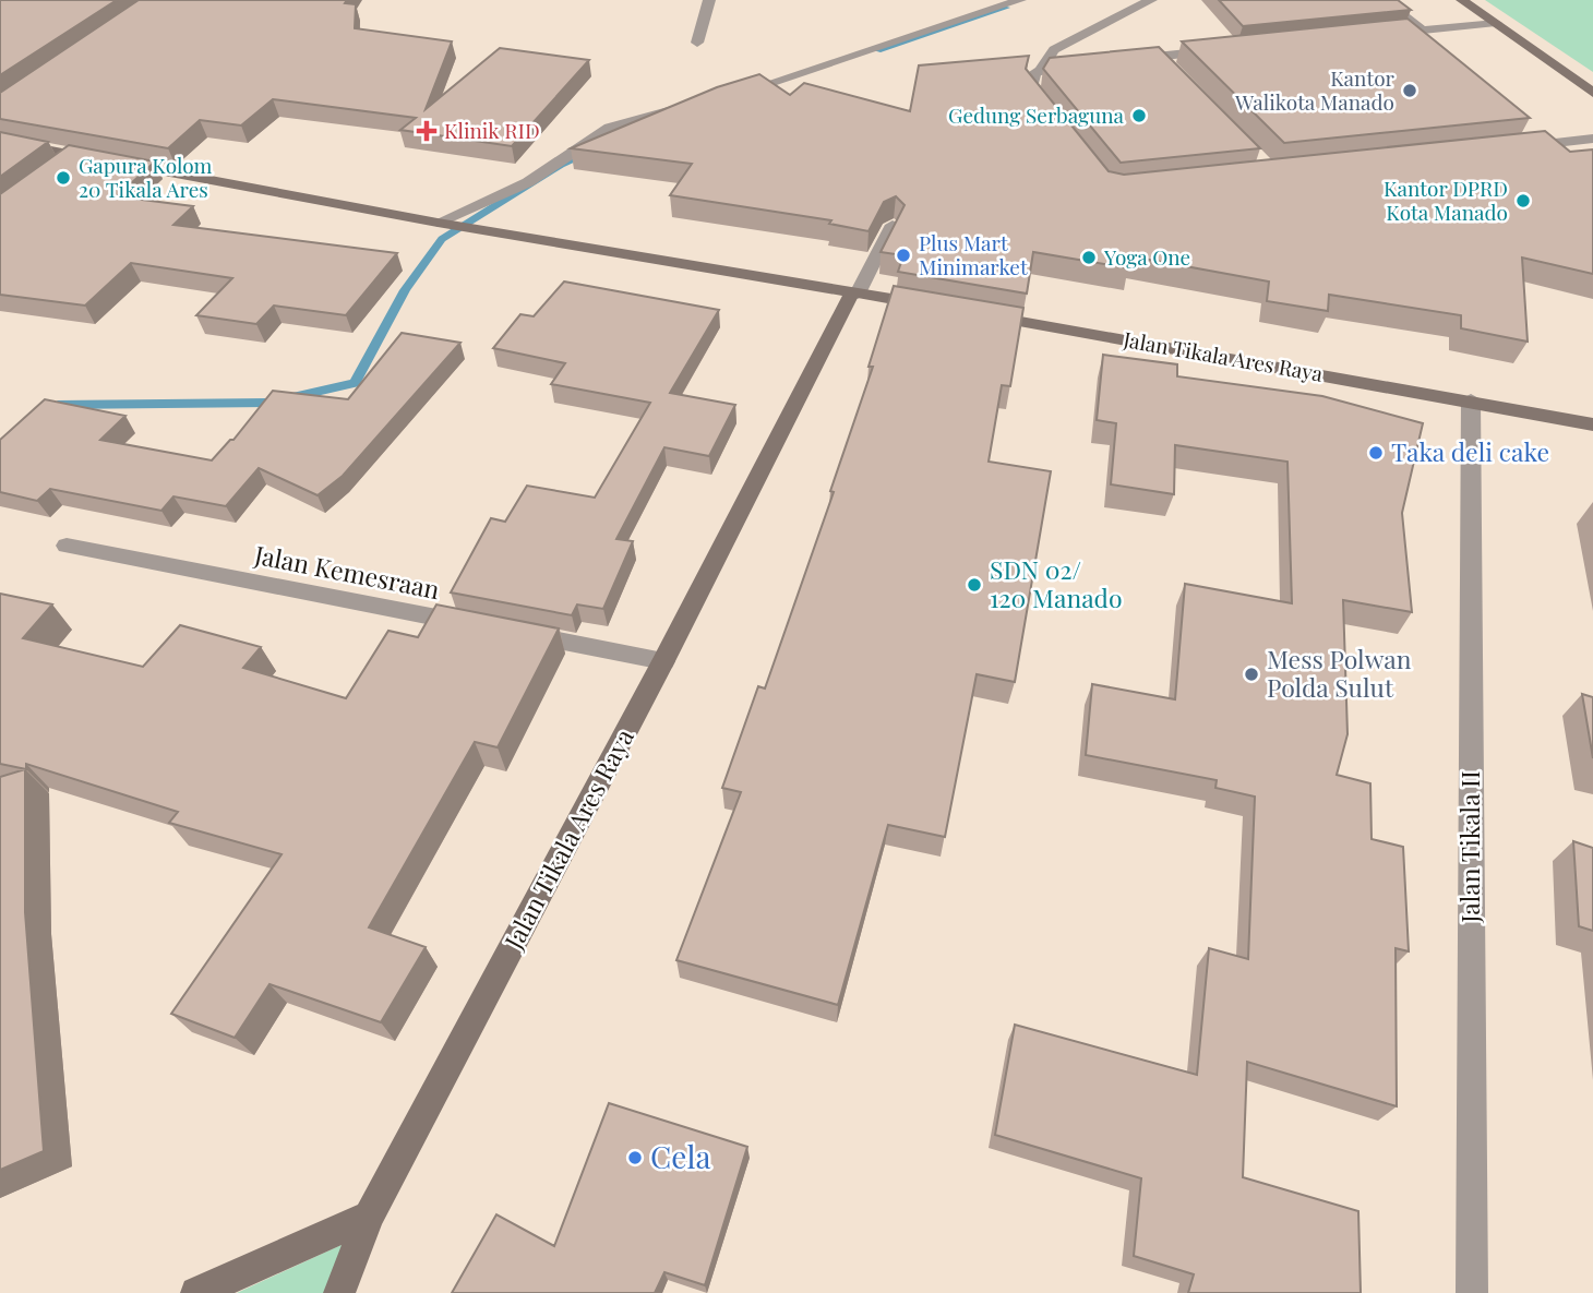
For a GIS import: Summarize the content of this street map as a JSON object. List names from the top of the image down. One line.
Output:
{"streets":{"main road":["Jalan Tikala Ares Raya"],"street":["Jalan Kemesraan","Jalan Tikala II"]},"crossings":[["Jalan Tikala Ares Raya","Jalan Tikala II"]],"places":{"other":["Kantor Walikota Manado","Gedung Serbaguna","Gapura Kolom 20 Tikala Ares","Kantor DPRD Kota Manado","Plus Mart Minimarket","Yoga One","Taka deli cake","SDN 02/ 120 Manado","Mess Polwan Polda Sulut","Cela"],"health":["Klinik RID"]}}
